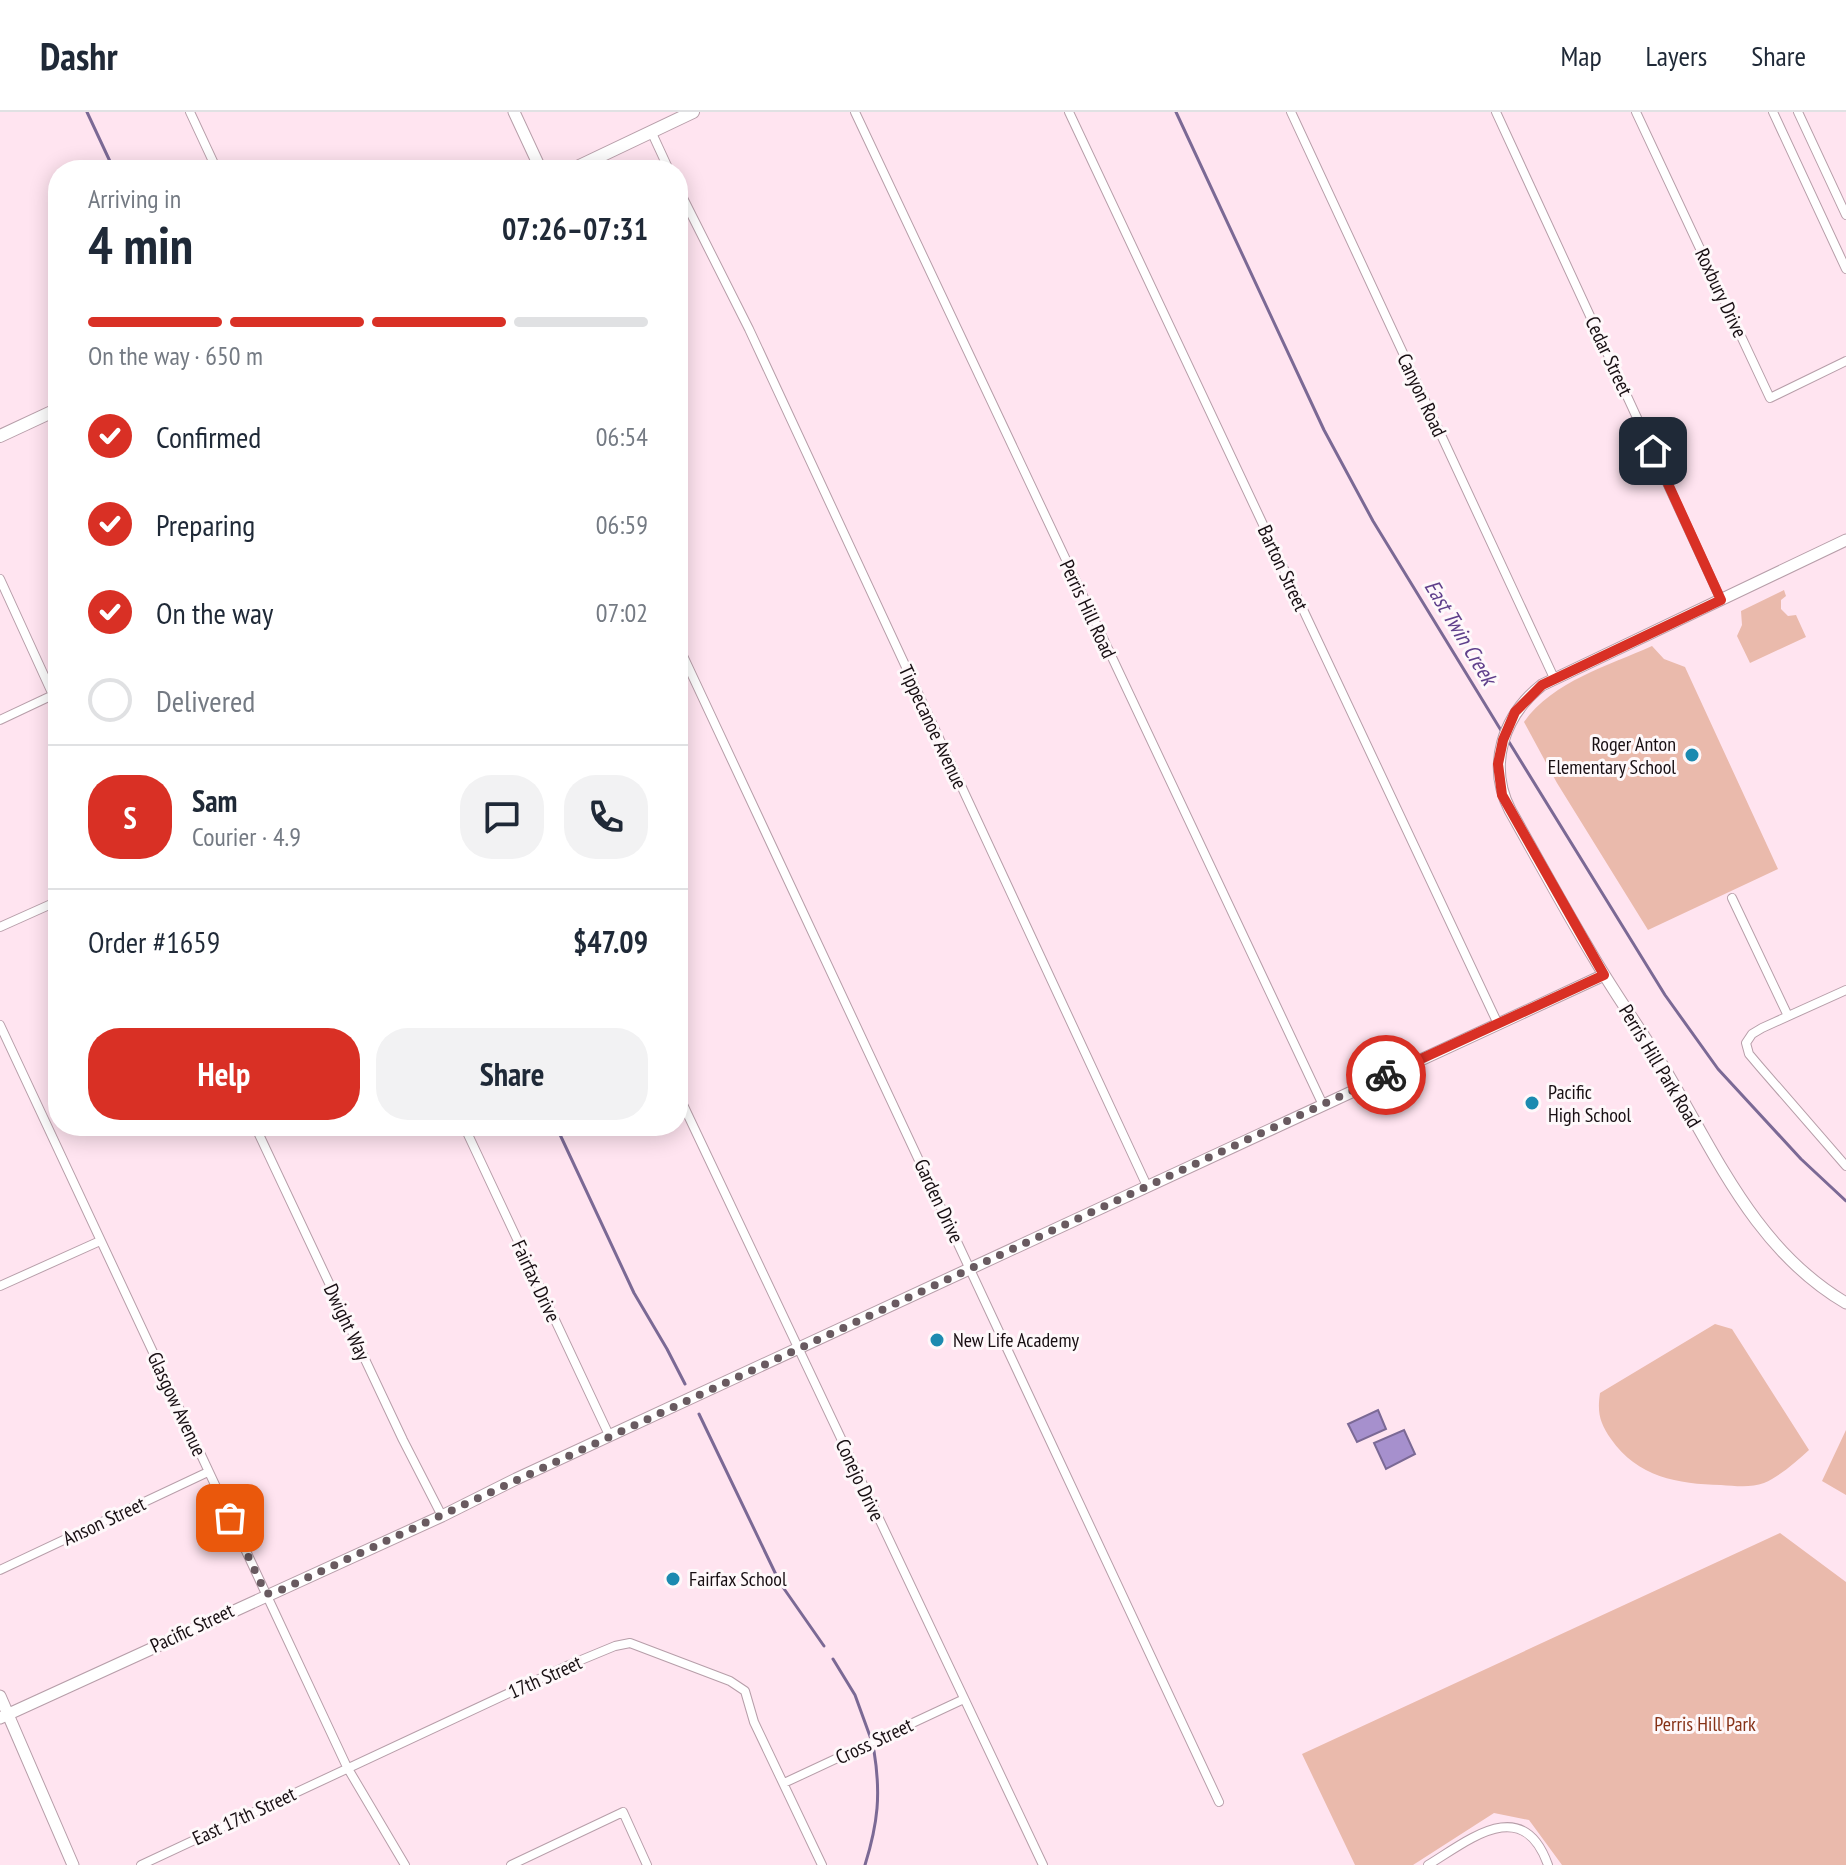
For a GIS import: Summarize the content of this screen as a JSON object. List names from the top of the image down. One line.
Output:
{"streets":{"street":["Roxbury Drive","Cedar Street","Canyon Road","Barton Street","Perris Hill Road","Tippecanoe Avenue","Perris Hill Park Road","Garden Drive","Fairfax Drive","Dwight Way","Glasgow Avenue","Conejo Drive","Anson Street","Pacific Street","17th Street","Cross Street","East 17th Street"]},"crossings":[["Canyon Road","Perris Hill Park Road"],["Barton Street","Pacific Street"],["Perris Hill Road","Pacific Street"],["Tippecanoe Avenue","Pacific Street"],["Perris Hill Park Road","Pacific Street"],["Garden Drive","Pacific Street"],["Fairfax Drive","Pacific Street"],["Dwight Way","Pacific Street"],["Glasgow Avenue","Anson Street"],["Glasgow Avenue","Pacific Street"],["Glasgow Avenue","17th Street"],["Glasgow Avenue","East 17th Street"],["Conejo Drive","Pacific Street"],["Conejo Drive","Cross Street"],["17th Street","Cross Street"],["17th Street","East 17th Street"]],"water":["East Twin Creek"],"parks":["Perris Hill Park"],"places":["Roger Anton Elementary School","Pacific High School","New Life Academy","Fairfax School"],"page":{"header":"Dashr","nav":["Map","Layers","Share"],"heading":["4 min","Arriving in","07:26–07:31"],"panel":["Sam","Courier · 4.9","Order #1659","$47.09"],"bar":"On the way · 650 m","list":[["Confirmed","06:54"],["Preparing","06:59"],["On the way","07:02"],"Delivered"],"round":"S","buttons":["Help","Share"]}}
